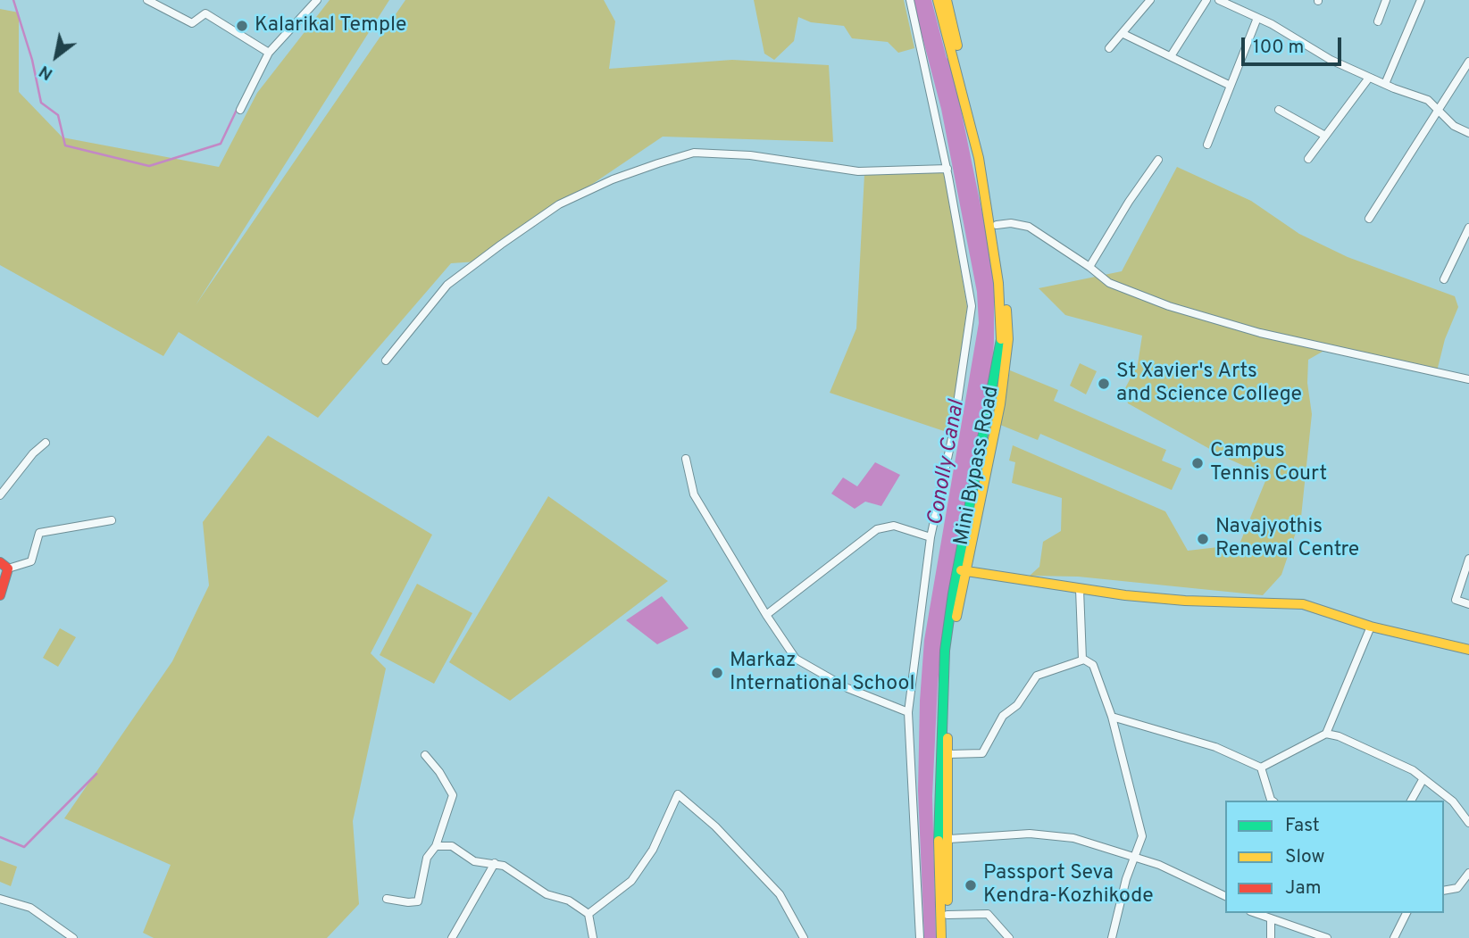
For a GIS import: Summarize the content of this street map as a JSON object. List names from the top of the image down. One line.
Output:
{"streets":{"main road":["Mini Bypass Road"]},"water":["Conolly Canal"],"places":["Kalarikal Temple","St Xavier's Arts and Science College","Campus Tennis Court","Navajyothis Renewal Centre","Markaz International School","Passport Seva Kendra-Kozhikode"],"legend":["Fast","Slow","Jam"],"scale_bar":"100 m","north":"bottom left"}
